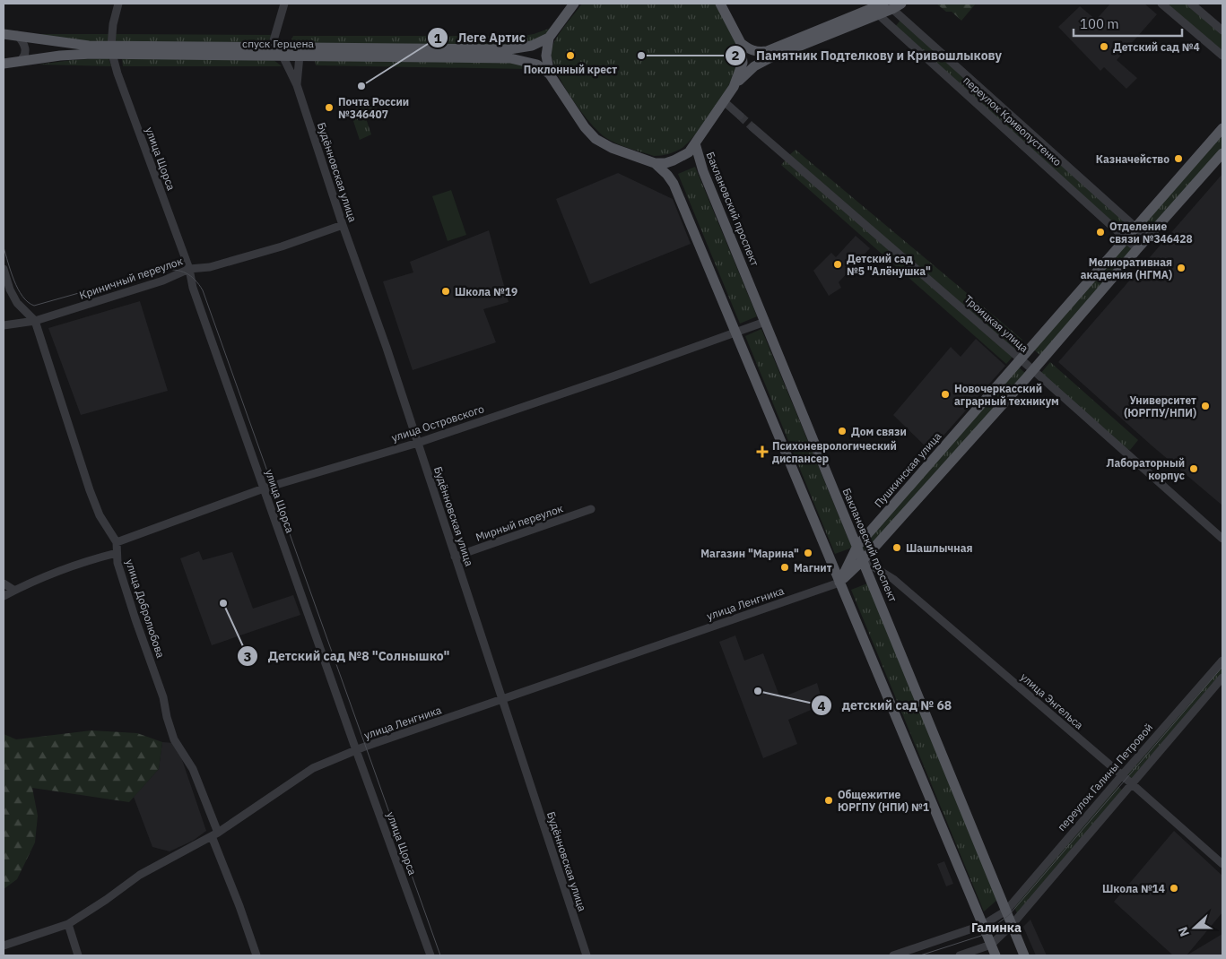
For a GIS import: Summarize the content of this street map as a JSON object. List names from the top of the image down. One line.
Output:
{"streets":{"main road":["спуск Герцена","Баклановский проспект","Пушкинская улица"],"street":["переулок Кривопустенко","улица Щорса","Будённовская улица","Криничный переулок","Троицкая улица","улица Островского","Мирный переулок","улица Ленгника","улица Добролюбова","улица Энгельса","переулок Галины Петровой"]},"crossings":[["спуск Герцена","улица Щорса"],["спуск Герцена","Будённовская улица"],["переулок Кривопустенко","Пушкинская улица"],["улица Щорса","Криничный переулок"],["улица Щорса","улица Островского"],["улица Щорса","улица Ленгника"],["Будённовская улица","Криничный переулок"],["Будённовская улица","улица Островского"],["Будённовская улица","Мирный переулок"],["Будённовская улица","улица Ленгника"],["Баклановский проспект","улица Островского"],["Баклановский проспект","Пушкинская улица"],["Баклановский проспект","улица Энгельса"],["Баклановский проспект","переулок Галины Петровой"],["Троицкая улица","Пушкинская улица"],["улица Островского","улица Добролюбова"],["Пушкинская улица","улица Ленгника"],["улица Ленгника","улица Добролюбова"],["улица Энгельса","переулок Галины Петровой"]],"districts":["Галинка"],"places":{"other":["Детский сад №4","Поклонный крест","Памятник Подтелкову и Кривошлыкову","Леге Артис","Почта России №346407","Казначейство","Отделение связи №346428","Детский сад №5 \"Алёнушка\"","Мелиоративная академия (НГМА)","Школа №19","Новочеркасский аграрный техникум","Университет (ЮРГПУ/НПИ)","Дом связи","Лабораторный корпус","Шашлычная","Магазин \"Марина\"","Магнит","Детский сад №8 \"Солнышко\"","детский сад № 68","Общежитие ЮРГПУ (НПИ) №1","Школа №14"],"health":["Психоневрологический диспансер"]},"scale_bar":"100 m","north":"left"}
